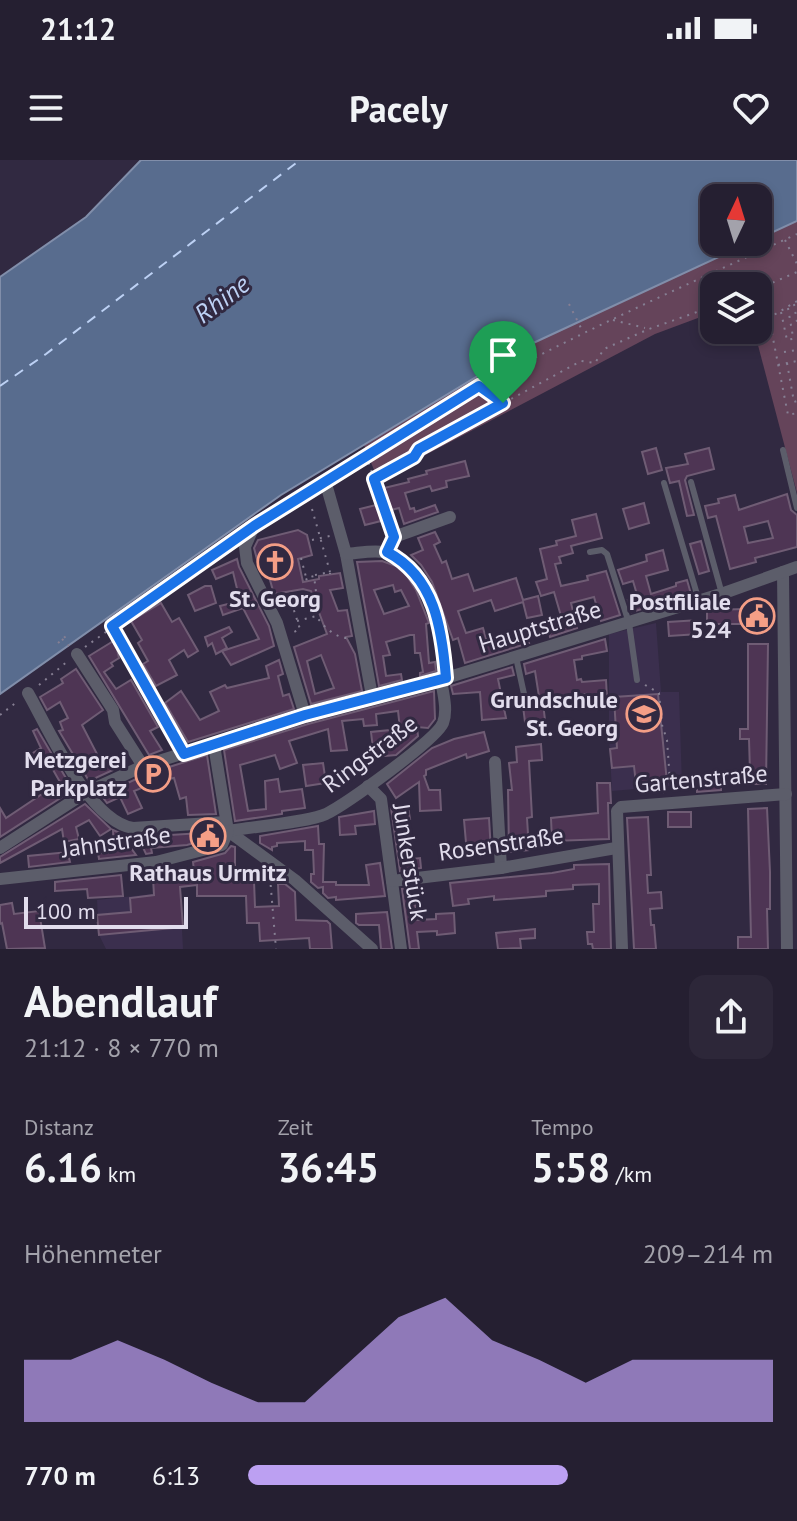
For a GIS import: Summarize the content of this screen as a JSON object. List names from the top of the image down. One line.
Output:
{"streets":{"street":["Hauptstraße","Ringstraße","Gartenstraße","Jahnstraße","Rosenstraße","Junkerstück"]},"crossings":[["Hauptstraße","Ringstraße"],["Ringstraße","Jahnstraße"],["Ringstraße","Junkerstück"],["Gartenstraße","Rosenstraße"],["Rosenstraße","Junkerstück"]],"water":["Rhine"],"places":{"church":["St. Georg"],"public building":["Postfiliale 524","Rathaus Urmitz"],"school or university":["Grundschule St. Georg"],"parking":["Metzgerei Parkplatz"]},"scale_bar":"100 m","north":"top","page":{"status":"21:12","header":"Pacely","scale":"100 m","heading":["Abendlauf","21:12 · 8 × 770 m"],"stats":[["Distanz","6.16 km"],["Zeit","36:45"],["Tempo","5:58 /km"]],"chart":["Höhenmeter","209–214 m"],"list":[{"name":"770 m","note":"6:13"}]}}
